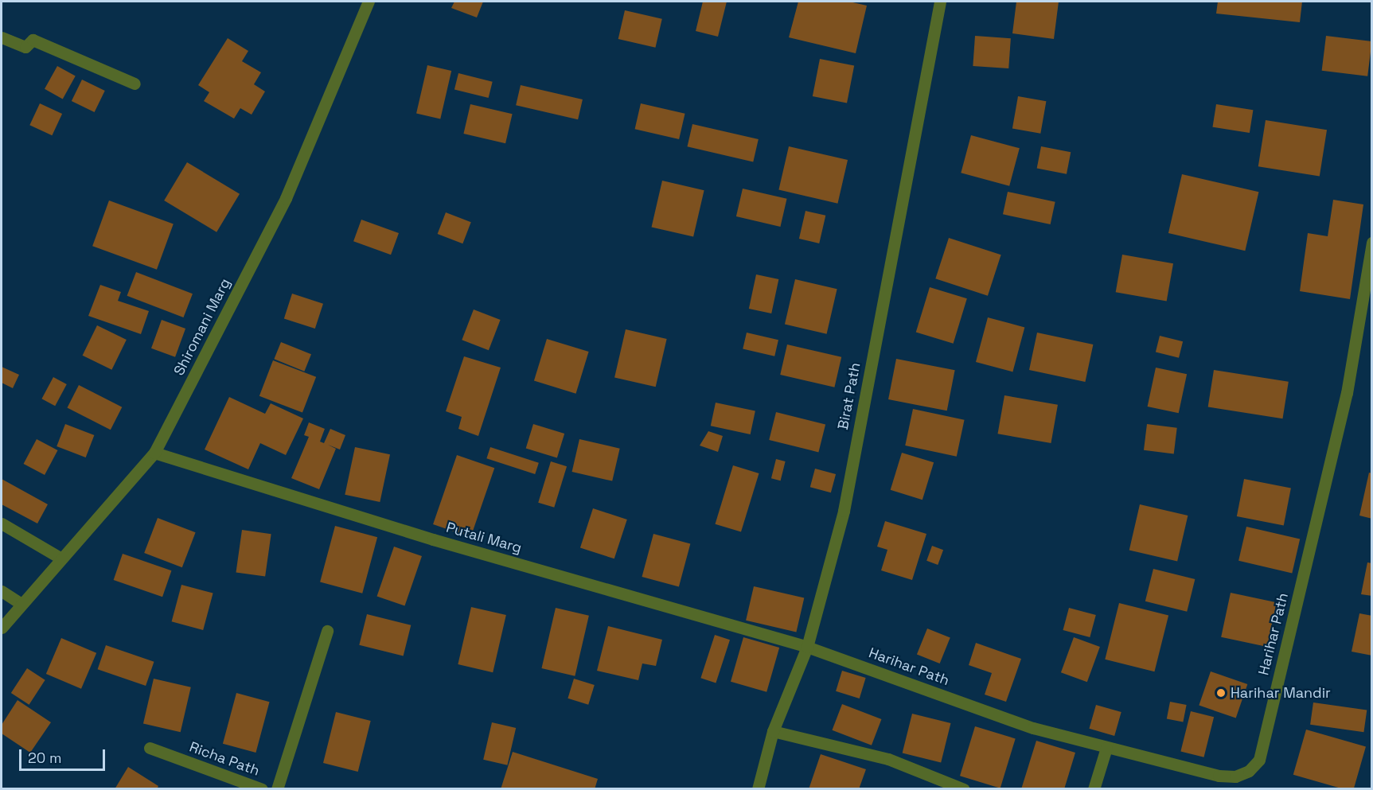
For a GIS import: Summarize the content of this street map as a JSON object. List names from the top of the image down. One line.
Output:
{"streets":{"street":["Shiromani Marg","Birat Path","Putali Marg","Harihar Path","Richa Path"]},"crossings":[["Shiromani Marg","Putali Marg"],["Birat Path","Putali Marg"],["Birat Path","Harihar Path"],["Putali Marg","Harihar Path"]],"places":["Harihar Mandir"],"scale_bar":"20 m"}
